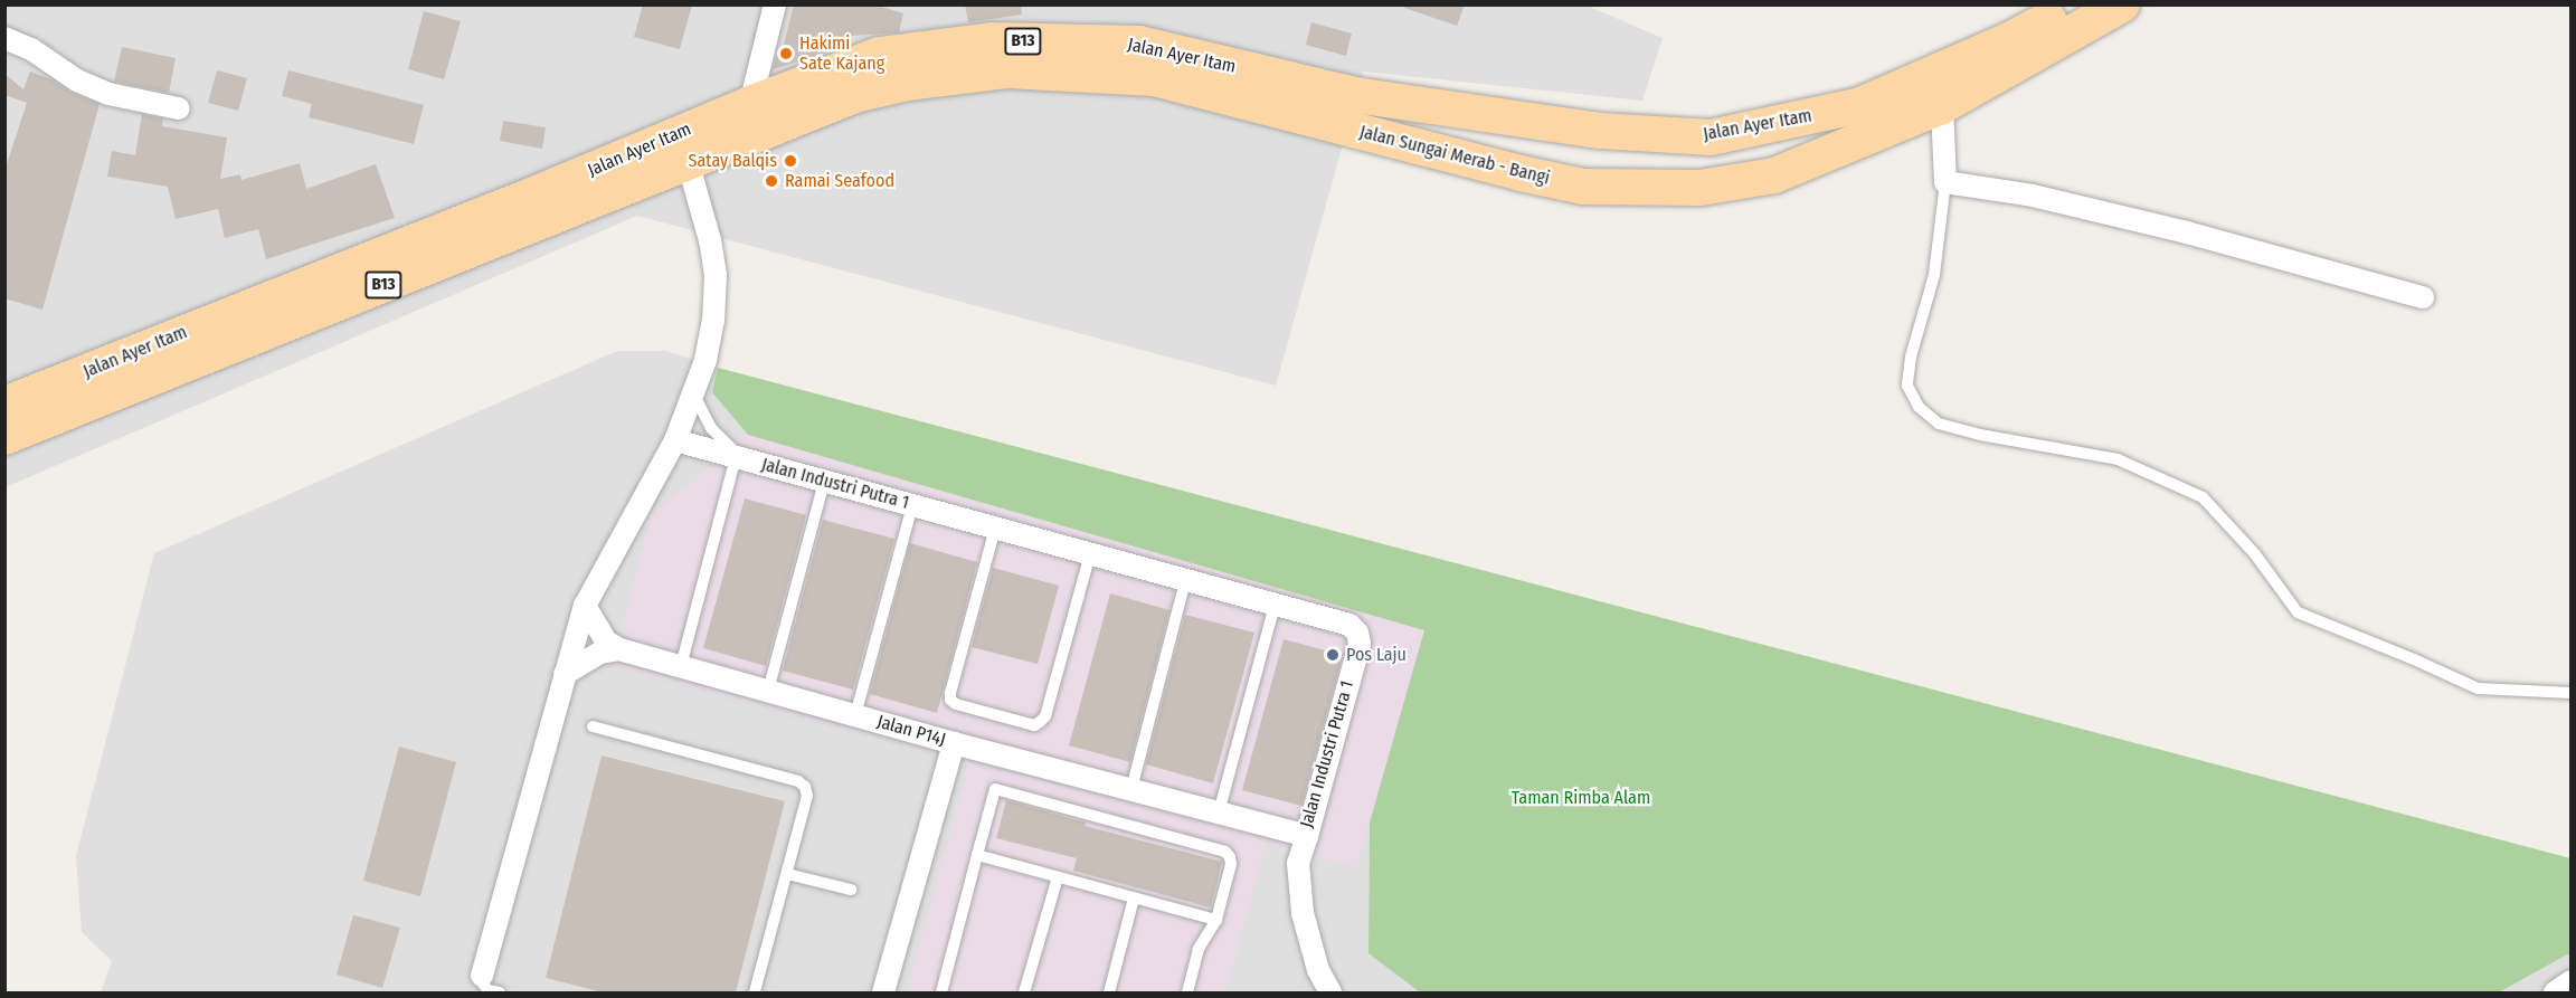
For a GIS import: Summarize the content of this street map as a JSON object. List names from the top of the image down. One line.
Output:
{"streets":{"main road":["B13","Jalan Ayer Itam","Jalan Sungai Merab - Bangi"],"street":["Jalan Industri Putra 1","Jalan P14J"]},"crossings":[["Jalan Ayer Itam","Jalan Sungai Merab - Bangi"],["Jalan Industri Putra 1","Jalan P14J"]],"parks":["Taman Rimba Alam"],"places":["Hakimi Sate Kajang","Satay Balqis","Ramai Seafood","Pos Laju"]}
